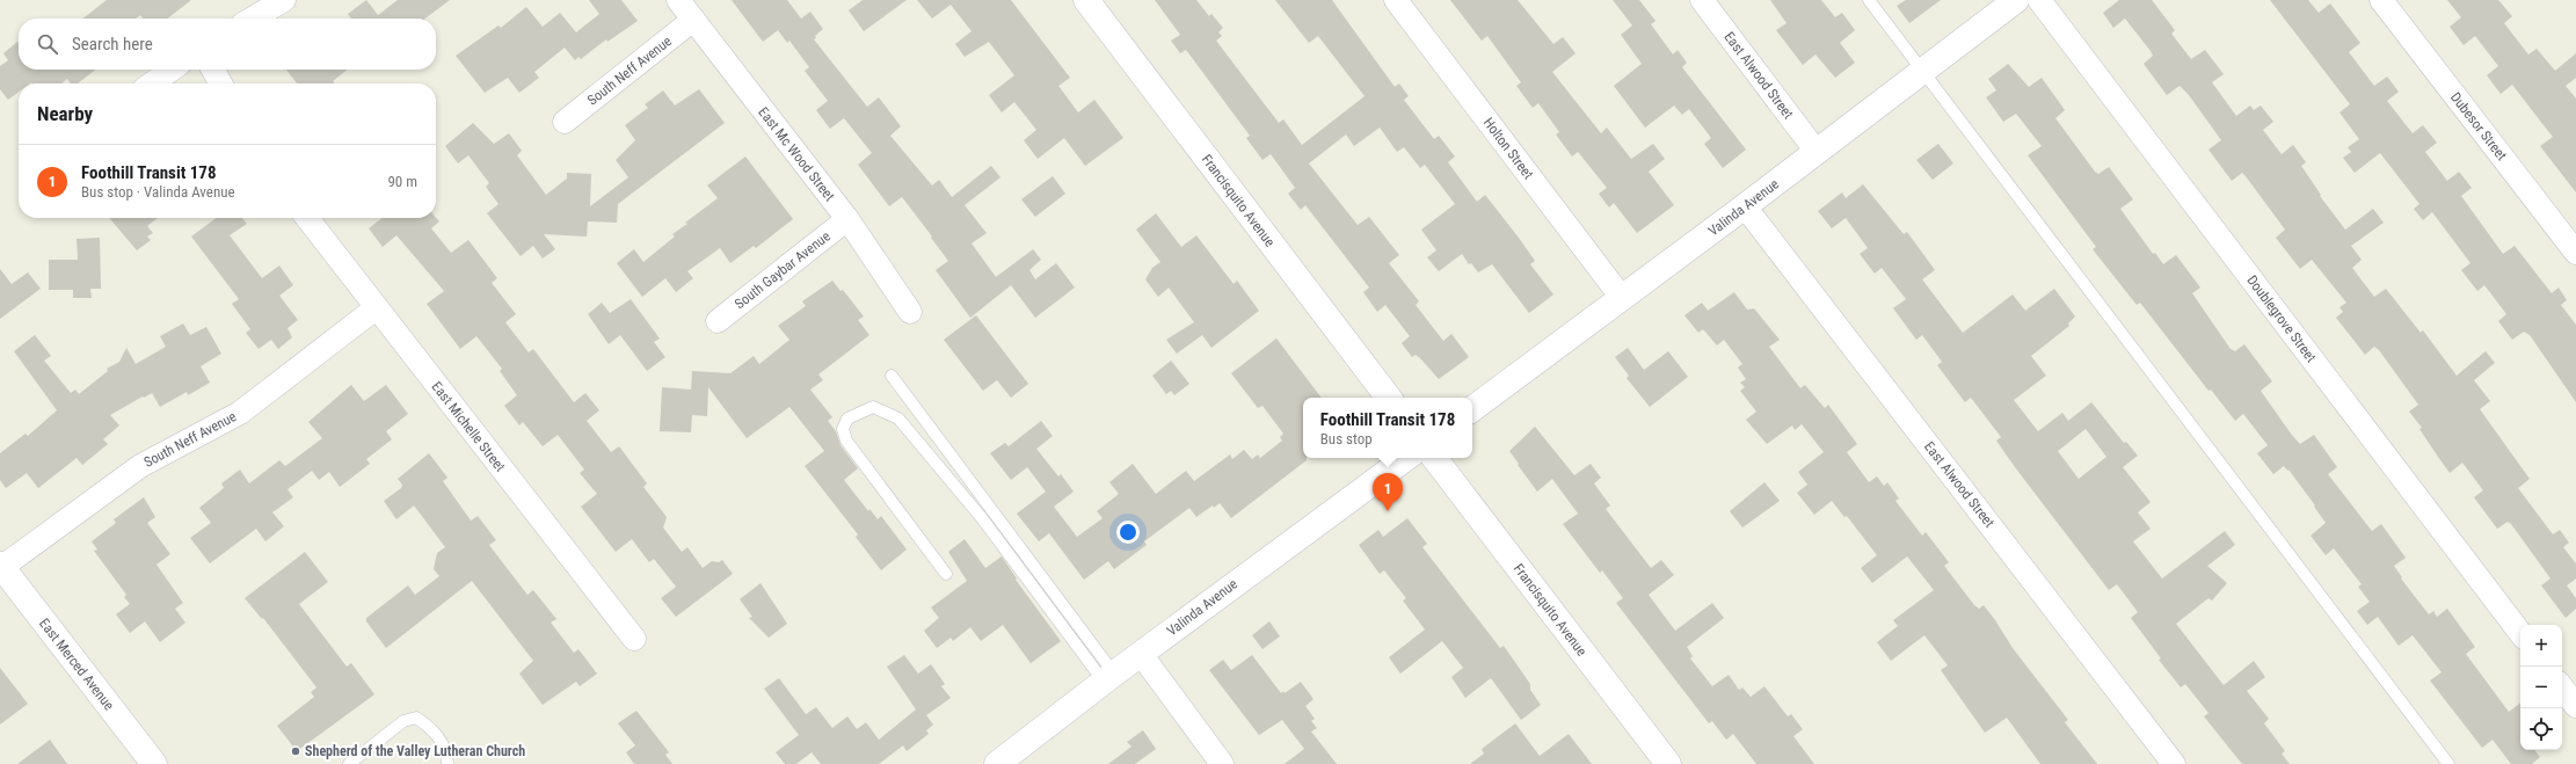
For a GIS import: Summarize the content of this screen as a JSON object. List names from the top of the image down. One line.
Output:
{"streets":{"main road":["Francisquito Avenue","Valinda Avenue","East Merced Avenue"],"street":["South Neff Avenue","East Alwood Street","Dubesor Street","Holton Street","East Mc Wood Street","South Gaybar Avenue","Doublegrove Street","East Michelle Street"]},"crossings":[["South Neff Avenue","East Mc Wood Street"],["South Neff Avenue","East Michelle Street"],["South Neff Avenue","East Merced Avenue"],["East Alwood Street","Valinda Avenue"],["Holton Street","Valinda Avenue"],["East Mc Wood Street","South Gaybar Avenue"]],"places":["Shepherd of the Valley Lutheran Church"],"page":{"search":"Search here","heading":"Nearby","list":[{"mark":"1","name":"Foothill Transit 178","note":"Bus stop · Valinda Avenue","value":"90 m"}],"popup":["Foothill Transit 178","Bus stop"],"pins":"1","map_buttons":["+","−"]}}
